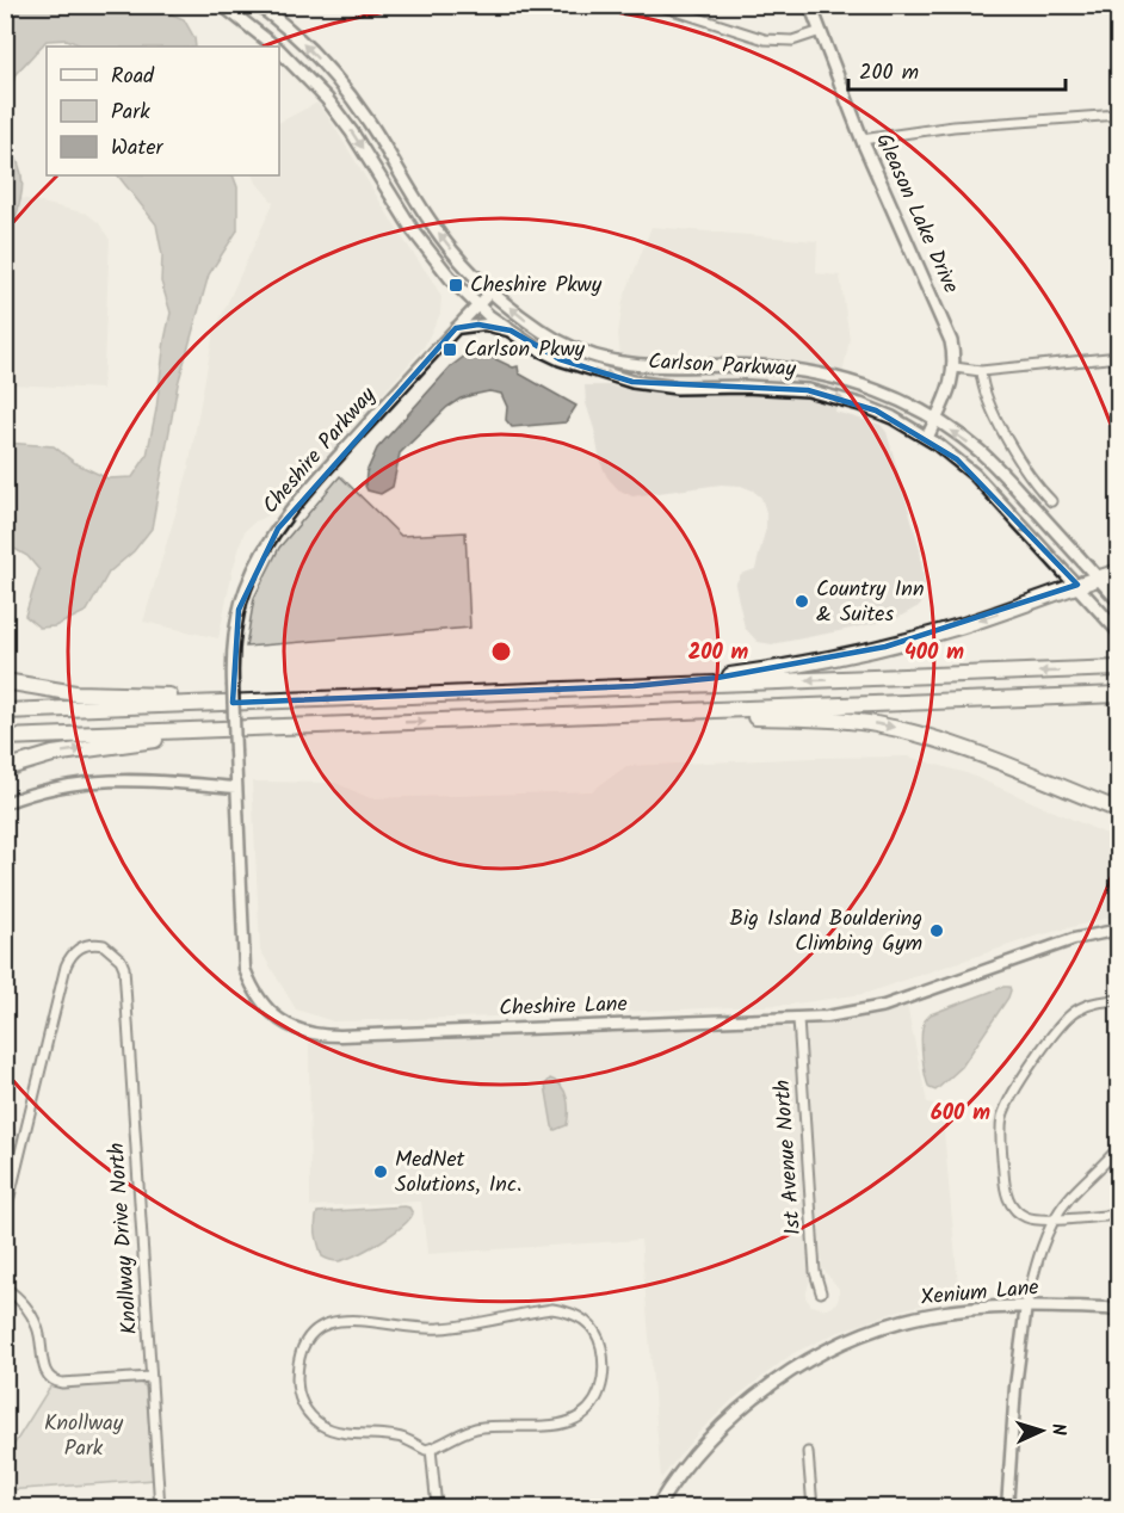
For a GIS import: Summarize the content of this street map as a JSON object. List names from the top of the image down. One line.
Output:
{"streets":{"main road":["Gleason Lake Drive","Carlson Parkway","Xenium Lane"],"street":["Cheshire Parkway","Cheshire Lane","1st Avenue North","Knollway Drive North"]},"crossings":[["Gleason Lake Drive","Carlson Parkway"],["Carlson Parkway","Cheshire Parkway"],["Cheshire Parkway","Cheshire Lane"],["Cheshire Lane","1st Avenue North"]],"parks":["Knollway Park"],"places":{"transit":["Cheshire Pkwy","Carlson Pkwy"],"other":["Country Inn & Suites","Big Island Bouldering Climbing Gym","MedNet Solutions, Inc."]},"legend":["Road","Park","Water"],"scale_bar":"200 m","north":"right","rings":["200 m","400 m","600 m"]}
